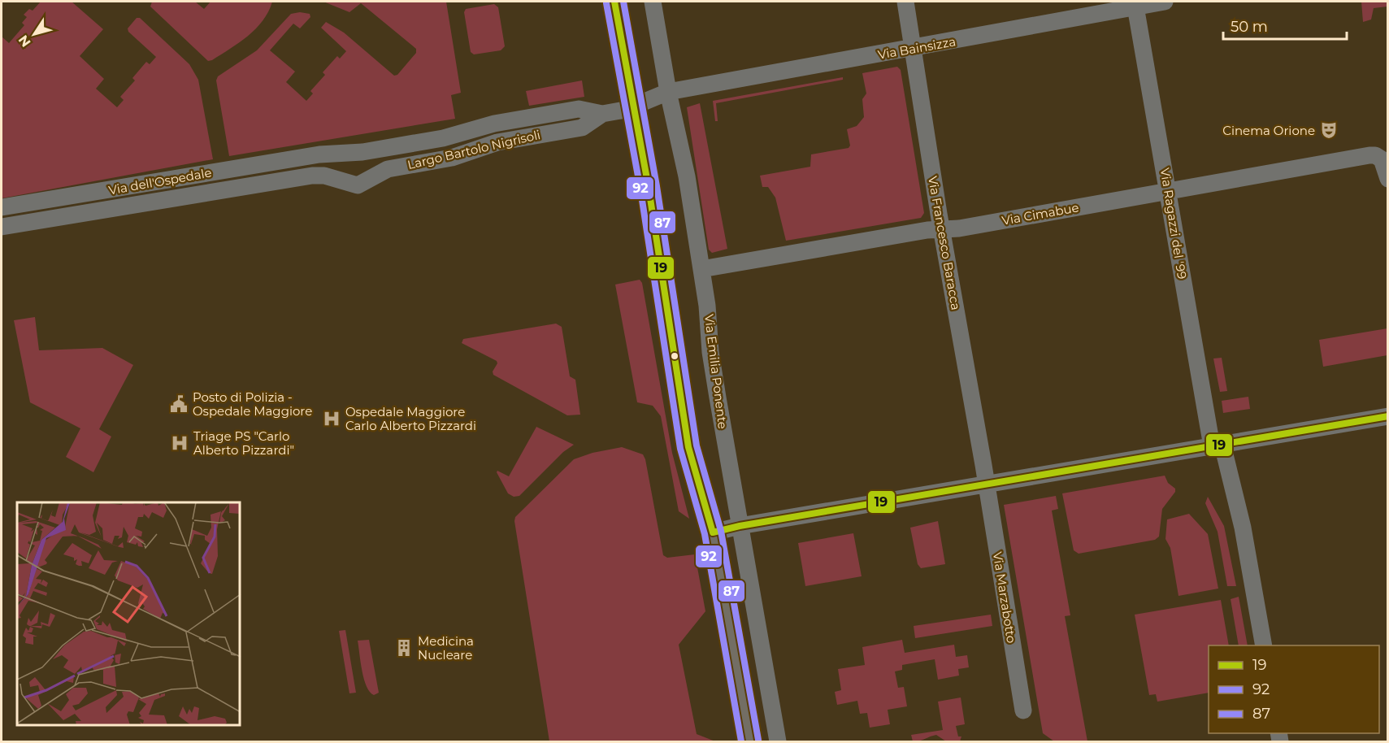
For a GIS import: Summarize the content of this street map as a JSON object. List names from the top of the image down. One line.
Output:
{"streets":{"street":["Via Bainsizza","Largo Bartolo Nigrisoli","Via dell'Ospedale","Via Cimabue","Via Ragazzi del '99","Via Francesco Baracca","Via Emilia Ponente","Via Marzabotto"]},"crossings":[["Via Bainsizza","Largo Bartolo Nigrisoli"],["Via Bainsizza","Via Ragazzi del '99"],["Via Bainsizza","Via Francesco Baracca"],["Via Bainsizza","Via Emilia Ponente"],["Largo Bartolo Nigrisoli","Via dell'Ospedale"],["Largo Bartolo Nigrisoli","Via Emilia Ponente"],["Via Cimabue","Via Ragazzi del '99"],["Via Cimabue","Via Francesco Baracca"],["Via Cimabue","Via Emilia Ponente"],["Via Francesco Baracca","Via Marzabotto"]],"places":{"theatre":["Cinema Orione"],"public building":["Posto di Polizia - Ospedale Maggiore"],"hospital":["Ospedale Maggiore Carlo Alberto Pizzardi","Triage PS \"Carlo Alberto Pizzardi\""],"building":["Medicina Nucleare"]},"lines":["transit line 19","transit line 87","transit line 92"],"legend":["19","92","87"],"scale_bar":"50 m","north":"bottom left"}
